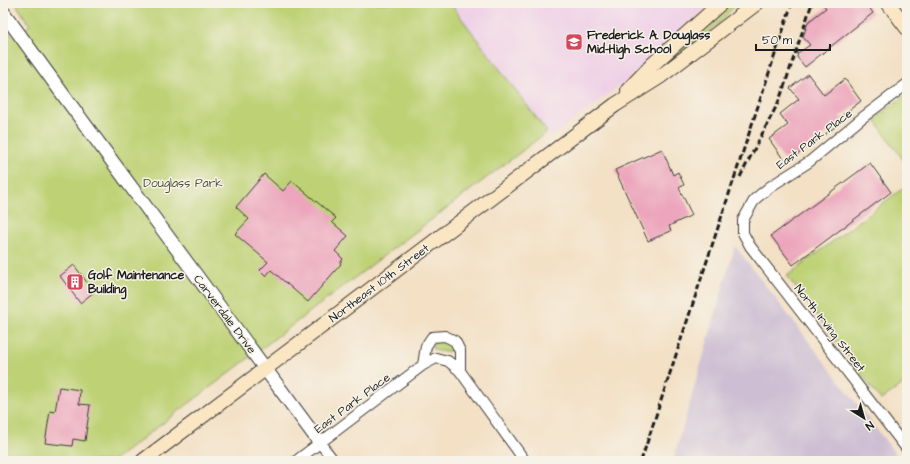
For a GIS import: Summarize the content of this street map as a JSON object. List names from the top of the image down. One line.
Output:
{"streets":{"main road":["Northeast 10th Street"],"street":["East Park Place","Carverdale Drive","North Irving Street"]},"crossings":[["East Park Place","Carverdale Drive"],["East Park Place","North Irving Street"],["Northeast 10th Street","Carverdale Drive"]],"parks":["Douglass Park"],"places":{"school or university":["Frederick A. Douglass Mid-High School"],"building":["Golf Maintenance Building"]},"scale_bar":"50 m","north":"bottom right"}
